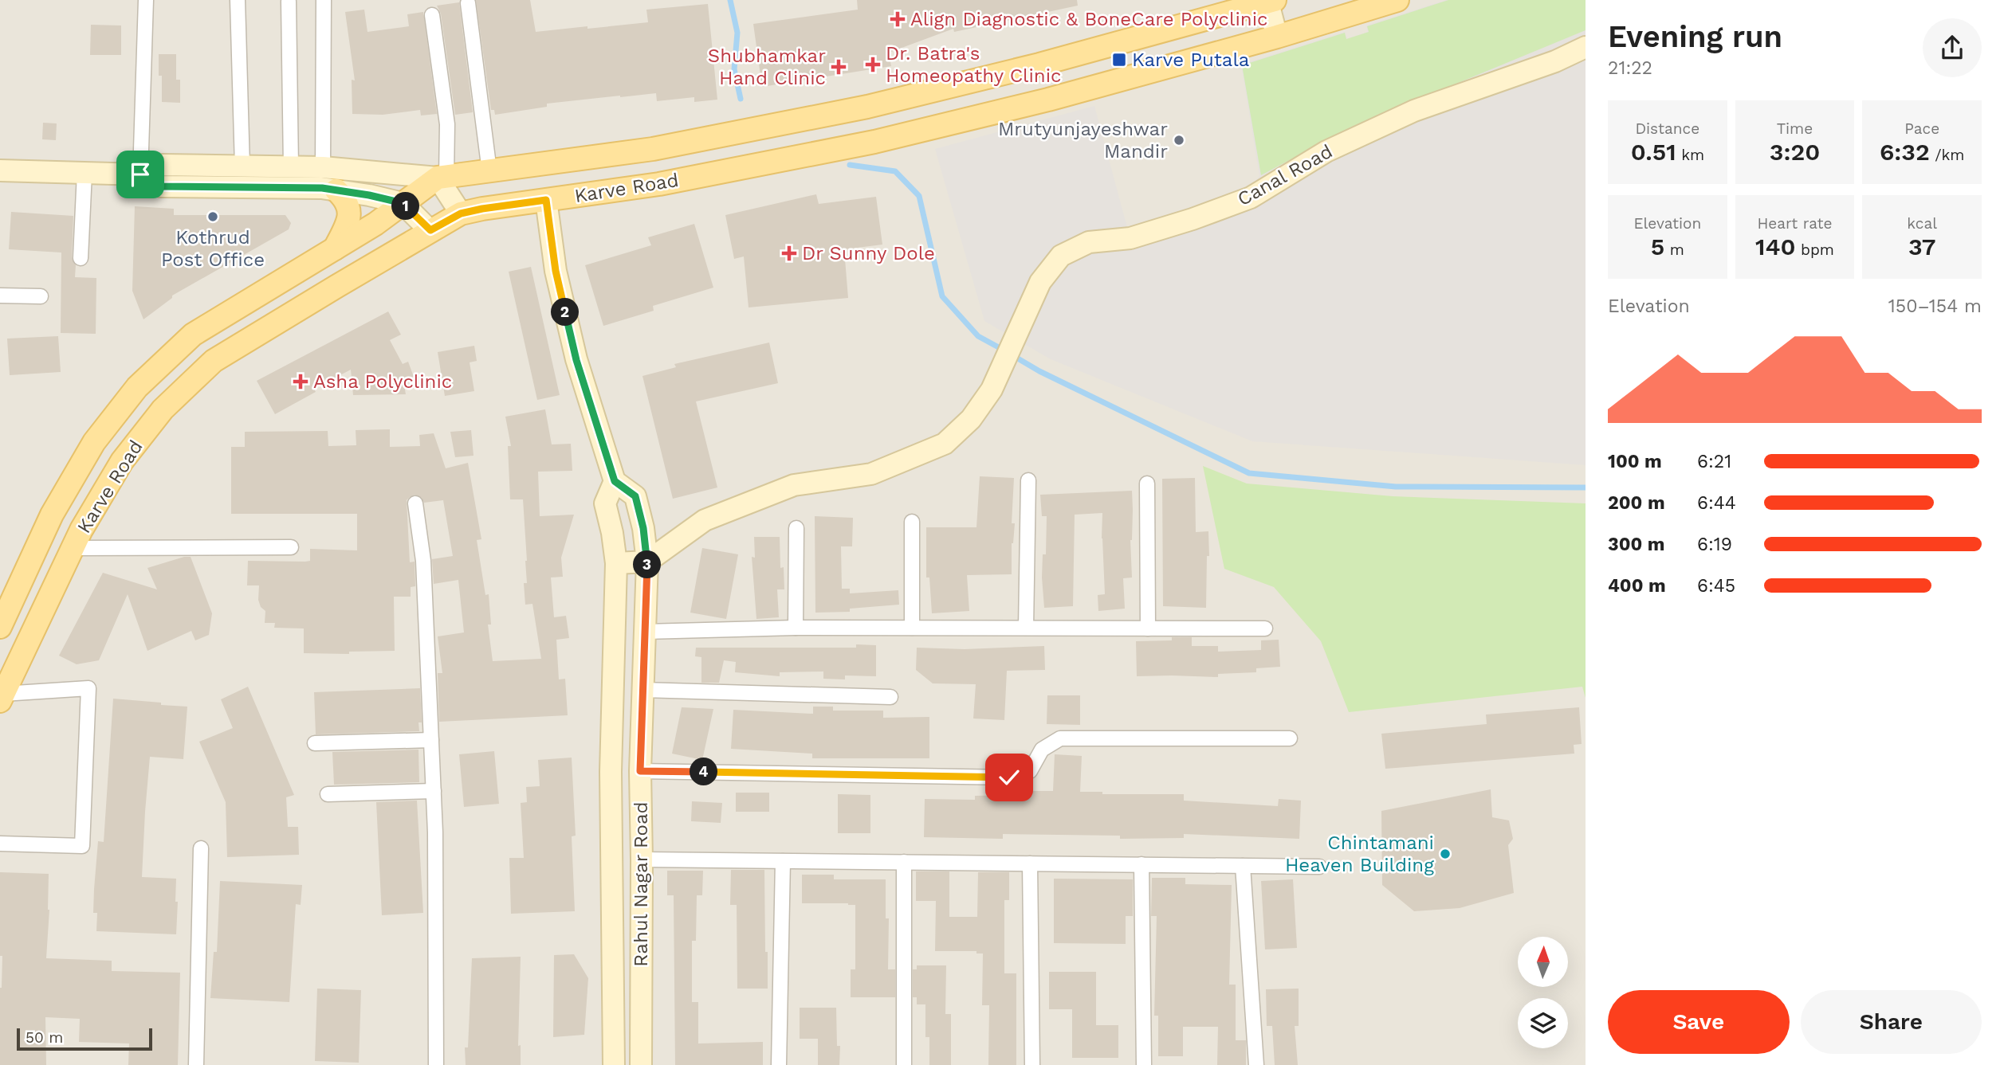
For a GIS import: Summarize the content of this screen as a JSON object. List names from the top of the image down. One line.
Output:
{"streets":{"main road":["Karve Road"],"street":["Canal Road","Rahul Nagar Road"]},"crossings":[["Canal Road","Rahul Nagar Road"]],"places":{"health":["Align Diagnostic & BoneCare Polyclinic","Dr. Batra's Homeopathy Clinic","Shubhamkar Hand Clinic","Dr Sunny Dole","Asha Polyclinic"],"transit":["Karve Putala"],"other":["Mrutyunjayeshwar Mandir","Kothrud Post Office","Chintamani Heaven Building"]},"scale_bar":"50 m","north":"top","page":{"heading":["Evening run","21:22"],"stats":[["Distance","0.51 km"],["Time","3:20"],["Pace","6:32 /km"],["Elevation","5 m"],["Heart rate","140 bpm"],["kcal","37"]],"pins":["1","2","3","4"],"chart":["Elevation","150–154 m"],"list":[{"name":"100 m","note":"6:21"},{"name":"200 m","note":"6:44"},{"name":"300 m","note":"6:19"},{"name":"400 m","note":"6:45"}],"buttons":["Save","Share"],"scale":"50 m"}}
